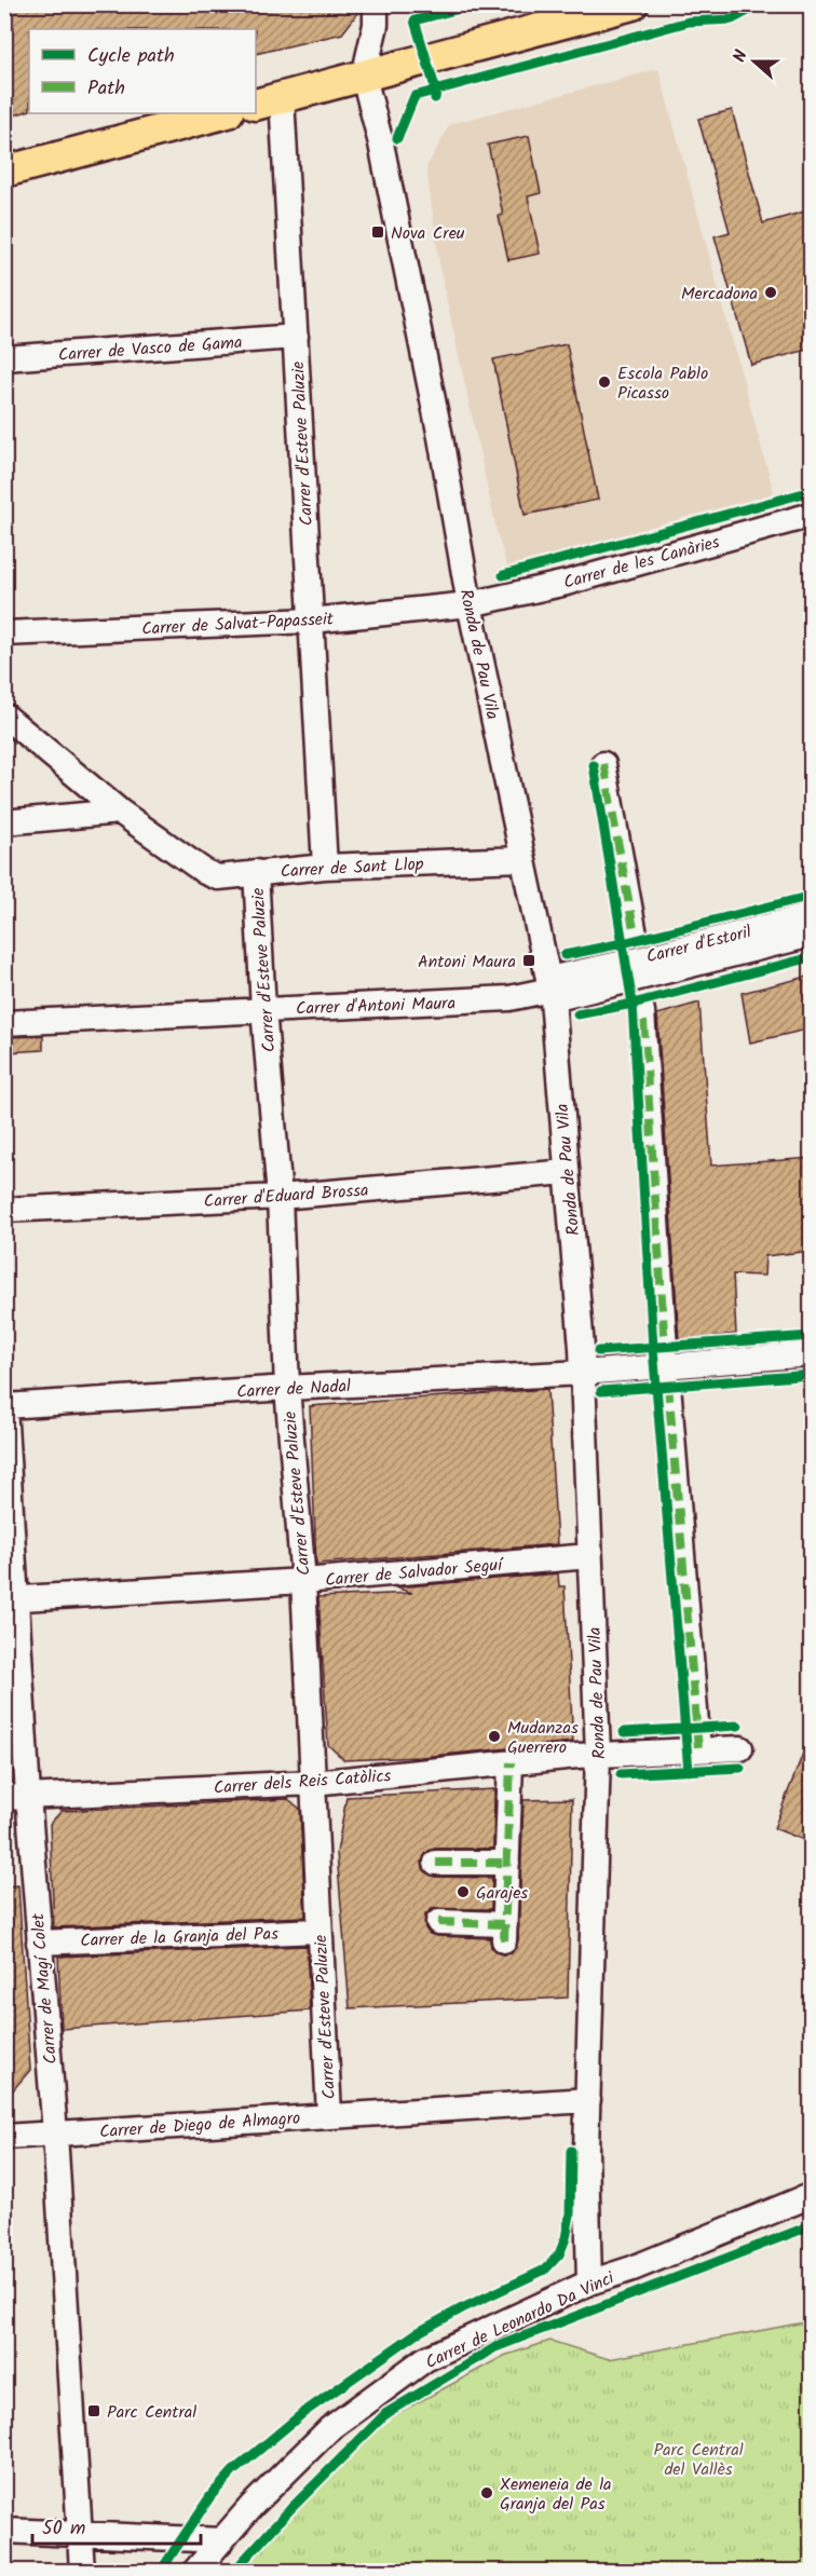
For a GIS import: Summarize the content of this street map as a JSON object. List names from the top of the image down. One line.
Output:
{"streets":{"street":["Carrer de Vasco de Gama","Carrer d'Esteve Paluzie","Carrer de les Canàries","Carrer de Salvat-Papasseit","Ronda de Pau Vila","Carrer de Sant Llop","Carrer d'Estoril","Carrer d'Antoni Maura","Carrer d'Eduard Brossa","Carrer de Nadal","Carrer de Salvador Seguí","Carrer dels Reis Catòlics","Carrer de la Granja del Pas","Carrer de Magí Colet","Carrer de Diego de Almagro","Carrer de Leonardo Da Vinci"]},"crossings":[["Carrer de Vasco de Gama","Carrer d'Esteve Paluzie"],["Carrer d'Esteve Paluzie","Carrer de Salvat-Papasseit"],["Carrer d'Esteve Paluzie","Carrer de Sant Llop"],["Carrer d'Esteve Paluzie","Carrer d'Antoni Maura"],["Carrer d'Esteve Paluzie","Carrer d'Eduard Brossa"],["Carrer d'Esteve Paluzie","Carrer de Nadal"],["Carrer d'Esteve Paluzie","Carrer de Salvador Seguí"],["Carrer d'Esteve Paluzie","Carrer dels Reis Catòlics"],["Carrer d'Esteve Paluzie","Carrer de la Granja del Pas"],["Carrer d'Esteve Paluzie","Carrer de Diego de Almagro"],["Carrer de les Canàries","Carrer de Salvat-Papasseit"],["Carrer de les Canàries","Ronda de Pau Vila"],["Carrer de Salvat-Papasseit","Ronda de Pau Vila"],["Ronda de Pau Vila","Carrer de Sant Llop"],["Ronda de Pau Vila","Carrer d'Estoril"],["Ronda de Pau Vila","Carrer d'Antoni Maura"],["Ronda de Pau Vila","Carrer d'Eduard Brossa"],["Ronda de Pau Vila","Carrer de Nadal"],["Ronda de Pau Vila","Carrer de Salvador Seguí"],["Ronda de Pau Vila","Carrer dels Reis Catòlics"],["Ronda de Pau Vila","Carrer de Diego de Almagro"],["Ronda de Pau Vila","Carrer de Leonardo Da Vinci"],["Carrer d'Estoril","Carrer d'Antoni Maura"],["Carrer de Nadal","Carrer de Magí Colet"],["Carrer de Salvador Seguí","Carrer de Magí Colet"],["Carrer dels Reis Catòlics","Carrer de Magí Colet"],["Carrer de la Granja del Pas","Carrer de Magí Colet"],["Carrer de Magí Colet","Carrer de Diego de Almagro"]],"parks":["Parc Central del Vallès"],"places":{"transit":["Nova Creu","Antoni Maura","Parc Central"],"other":["Mercadona","Escola Pablo Picasso","Mudanzas Guerrero","Garajes","Xemeneia de la Granja del Pas"]},"legend":["Cycle path","Path"],"scale_bar":"50 m","north":"left"}
